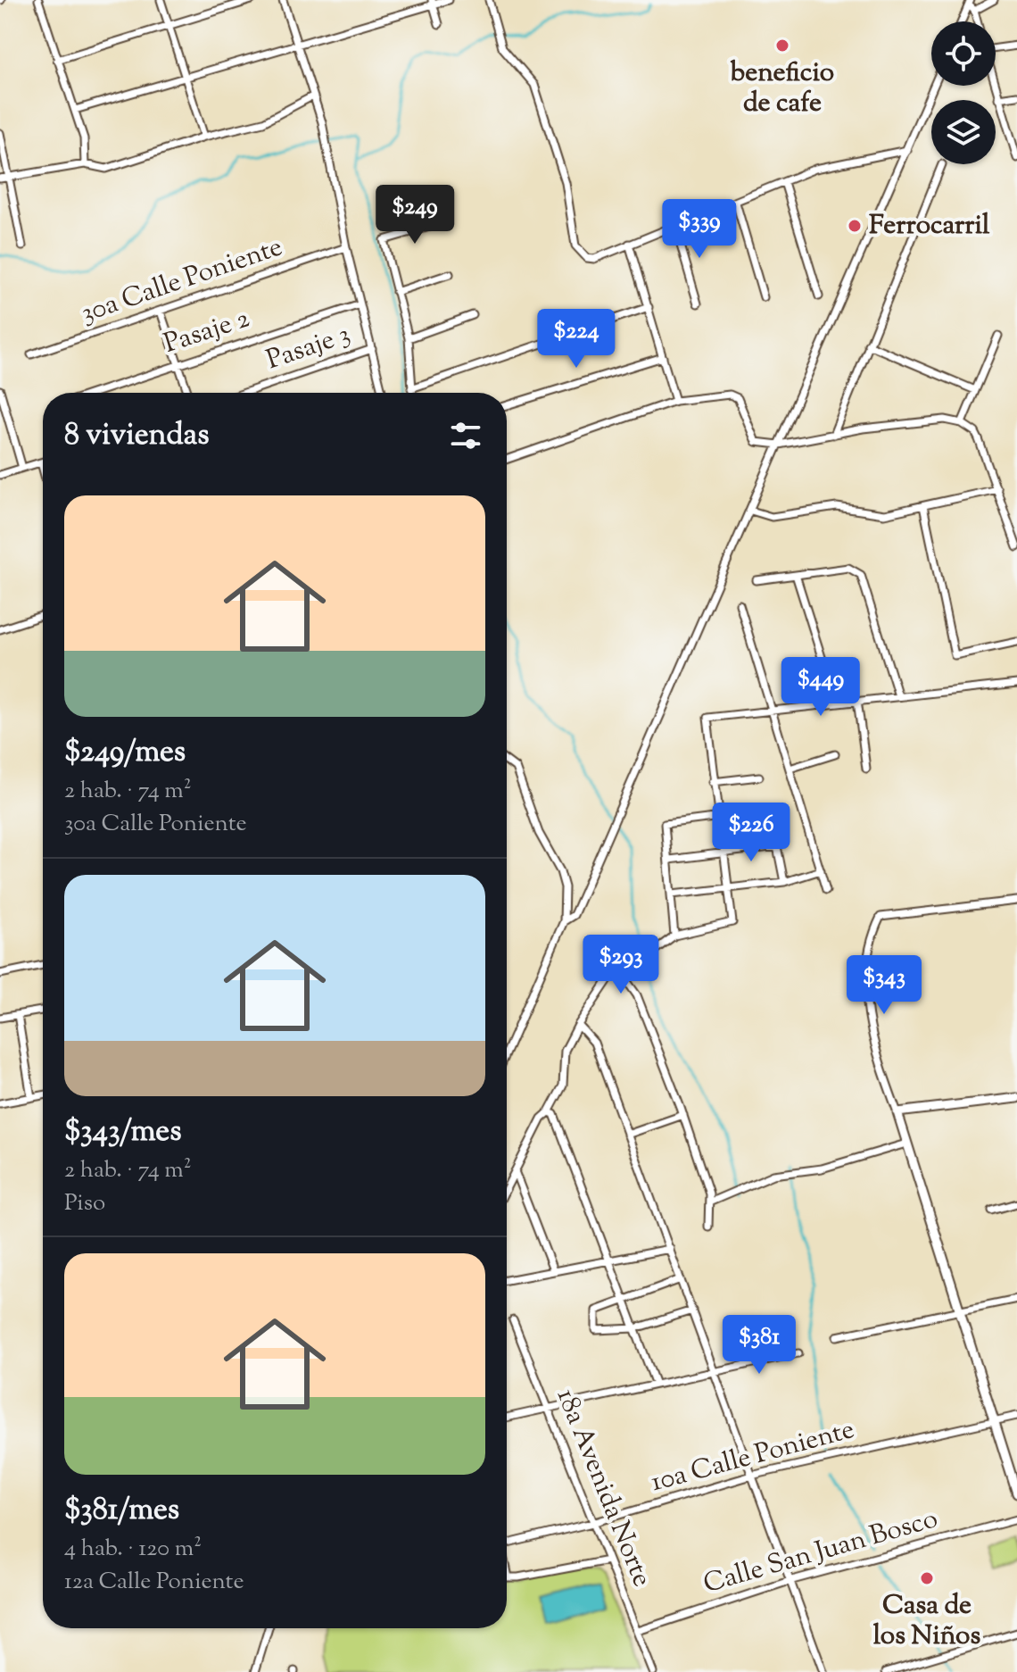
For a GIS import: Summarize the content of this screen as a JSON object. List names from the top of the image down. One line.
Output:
{"streets":{"street":["30a Calle Poniente","Pasaje 2","Pasaje 3","10a Calle Poniente","18a Avenida Norte","Calle San Juan Bosco"]},"crossings":[["10a Calle Poniente","18a Avenida Norte"],["18a Avenida Norte","Calle San Juan Bosco"]],"places":["beneficio de cafe","Ferrocarril","Casa de los Niños"],"page":{"price":["$249","$339","$224","$449","$226","$293","$343","$381"],"heading":"8 viviendas","list":[{"name":"$249/mes","note":"2 hab. · 74 m² · 30a Calle Poniente"},{"name":"$343/mes","note":"2 hab. · 74 m² · Piso"},{"name":"$381/mes","note":"4 hab. · 120 m² · 12a Calle Poniente"}]}}
